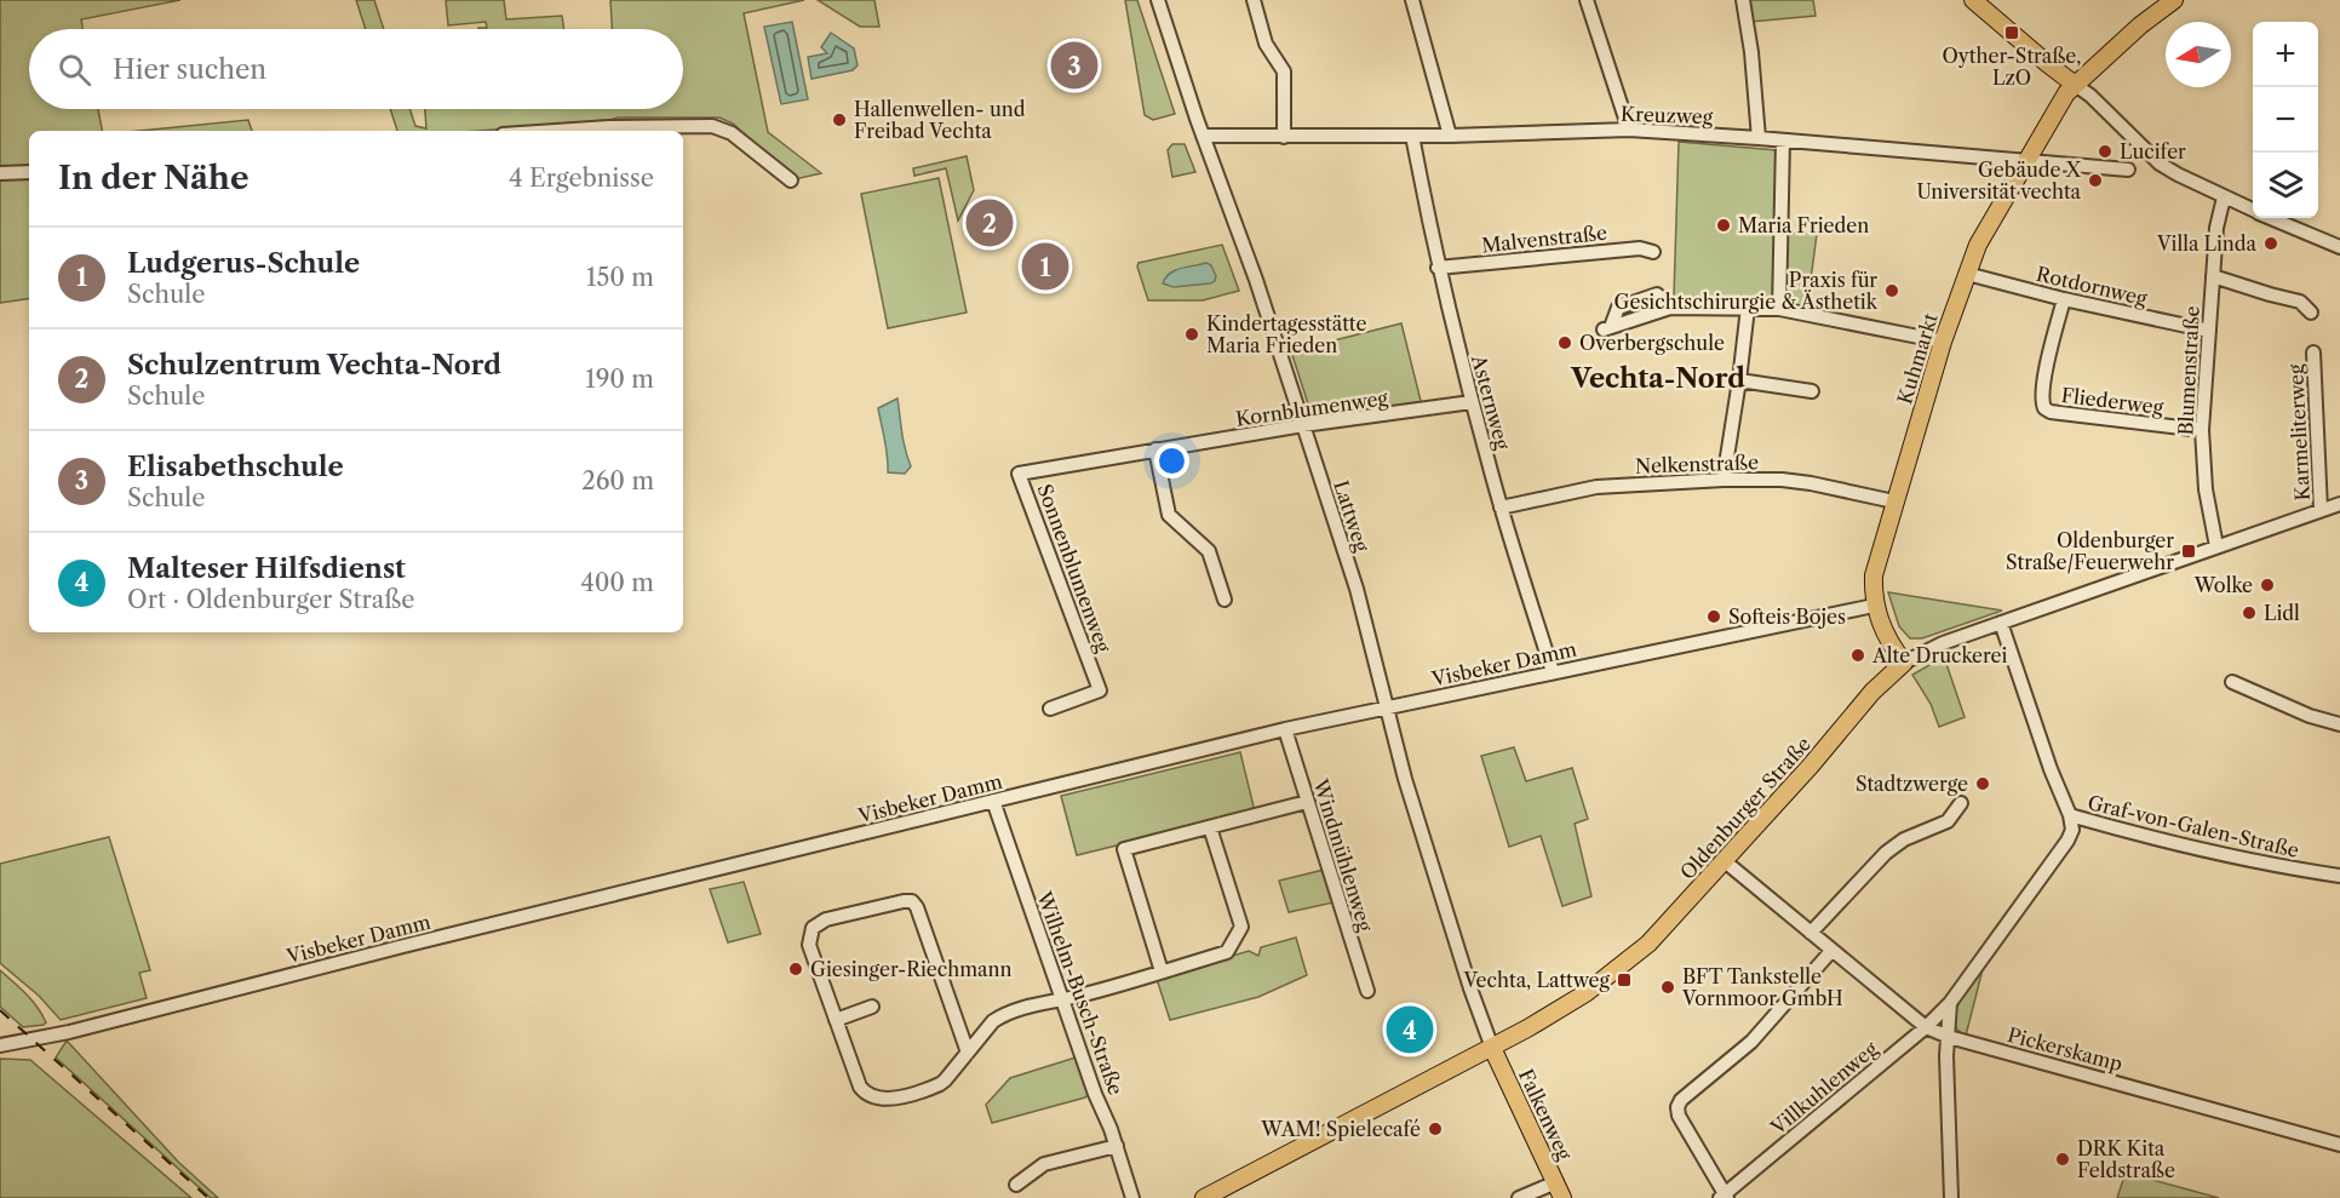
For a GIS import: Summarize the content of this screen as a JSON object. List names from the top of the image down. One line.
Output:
{"streets":{"main road":["Kuhmarkt","Oldenburger Straße","Falkenweg"],"street":["Kreuzweg","Malvenstraße","Rotdornweg","Blumenstraße","Fliederweg","Asternweg","Kornblumenweg","Karmeliterweg","Nelkenstraße","Lattweg","Sonnenblumenweg","Visbeker Damm","Graf-von-Galen-Straße","Windmühlenweg","Wilhelm-Busch-Straße","Pickerskamp","Villkuhlenweg"]},"crossings":[["Kreuzweg","Kuhmarkt"],["Kreuzweg","Asternweg"],["Kreuzweg","Lattweg"],["Malvenstraße","Asternweg"],["Rotdornweg","Kuhmarkt"],["Rotdornweg","Blumenstraße"],["Rotdornweg","Fliederweg"],["Kuhmarkt","Nelkenstraße"],["Kuhmarkt","Visbeker Damm"],["Kuhmarkt","Oldenburger Straße"],["Blumenstraße","Fliederweg"],["Blumenstraße","Oldenburger Straße"],["Asternweg","Kornblumenweg"],["Asternweg","Nelkenstraße"],["Asternweg","Visbeker Damm"],["Kornblumenweg","Lattweg"],["Kornblumenweg","Sonnenblumenweg"],["Karmeliterweg","Oldenburger Straße"],["Lattweg","Visbeker Damm"],["Lattweg","Oldenburger Straße"],["Lattweg","Falkenweg"],["Visbeker Damm","Windmühlenweg"],["Visbeker Damm","Wilhelm-Busch-Straße"],["Oldenburger Straße","Graf-von-Galen-Straße"],["Oldenburger Straße","Pickerskamp"],["Oldenburger Straße","Falkenweg"],["Graf-von-Galen-Straße","Villkuhlenweg"],["Pickerskamp","Villkuhlenweg"]],"districts":["Vechta-Nord"],"places":{"transit":["Oyther-Straße, LzO","Oldenburger Straße/Feuerwehr","Vechta, Lattweg"],"other":["Hallenwellen- und Freibad Vechta","Lucifer","Gebäude X Universität vechta","Maria Frieden","Villa Linda","Praxis für Gesichtschirurgie & Ästhetik","Kindertagesstätte Maria Frieden","Overbergschule","Wolke","Lidl","Softeis Bojes","Alte Druckerei","Stadtzwerge","Giesinger-Riechmann","BFT Tankstelle Vornmoor GmbH","WAM! Spielecafé","DRK Kita Feldstraße"]},"north":"left","page":{"map_buttons":["+","−"],"search":"Hier suchen","pins":["3","2","1","4"],"heading":["In der Nähe","4 Ergebnisse"],"list":[{"mark":"1","name":"Ludgerus-Schule","note":"Schule","value":"150 m"},{"mark":"2","name":"Schulzentrum Vechta-Nord","note":"Schule","value":"190 m"},{"mark":"3","name":"Elisabethschule","note":"Schule","value":"260 m"},{"mark":"4","name":"Malteser Hilfsdienst","note":"Ort · Oldenburger Straße","value":"400 m"}]}}
